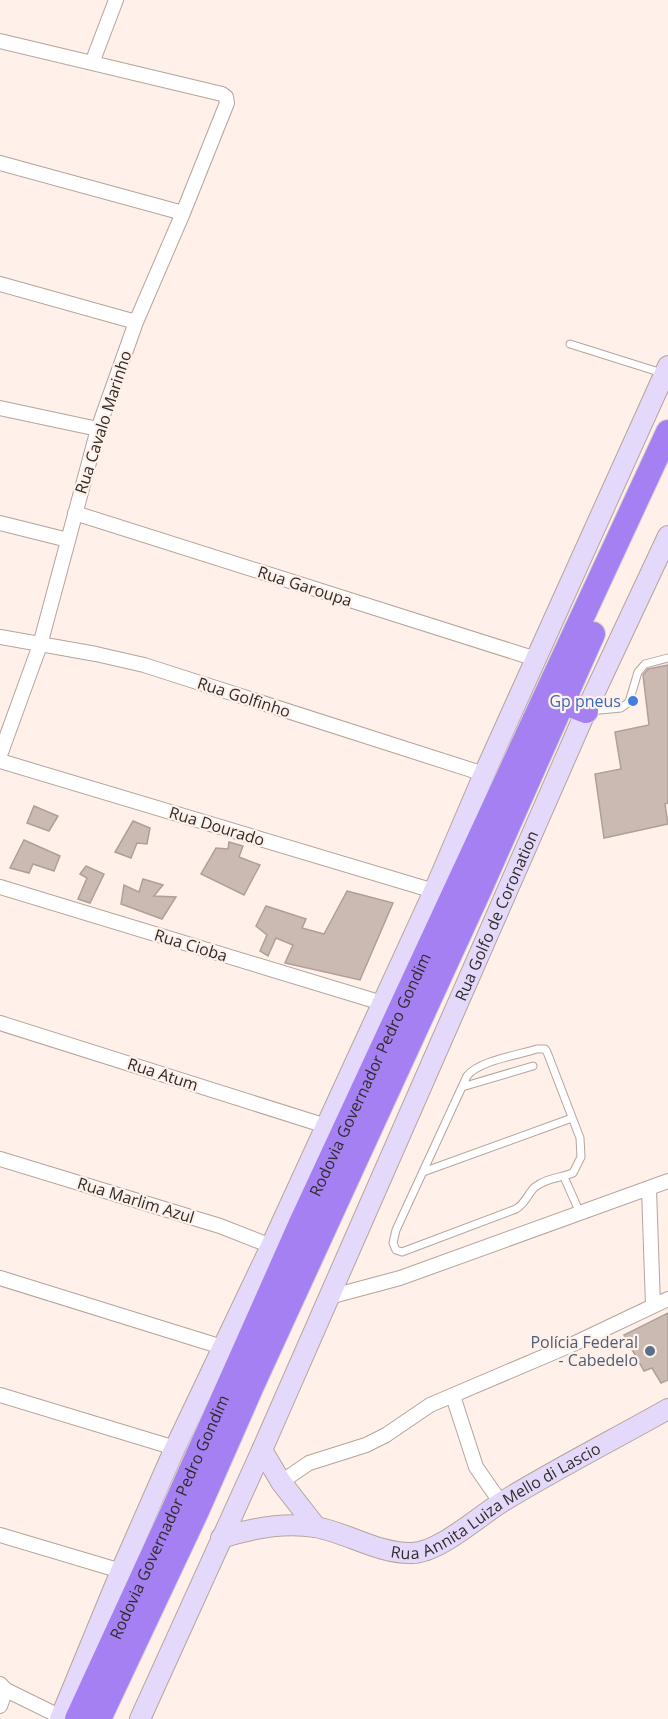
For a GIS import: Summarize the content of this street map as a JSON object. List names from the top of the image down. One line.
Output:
{"streets":{"highway":["Rodovia Governador Pedro Gondim"],"street":["Rua Cavalo Marinho","Rua Garoupa","Rua Golfinho","Rua Dourado","Rua Golfo de Coronation","Rua Cioba","Rua Atum","Rua Marlim Azul","Rua Annita Luiza Mello di Lascio"]},"crossings":[["Rua Cavalo Marinho","Rua Garoupa"],["Rua Cavalo Marinho","Rua Golfinho"],["Rua Golfo de Coronation","Rua Annita Luiza Mello di Lascio"]],"places":["Gp pneus","Polícia Federal - Cabedelo"]}
